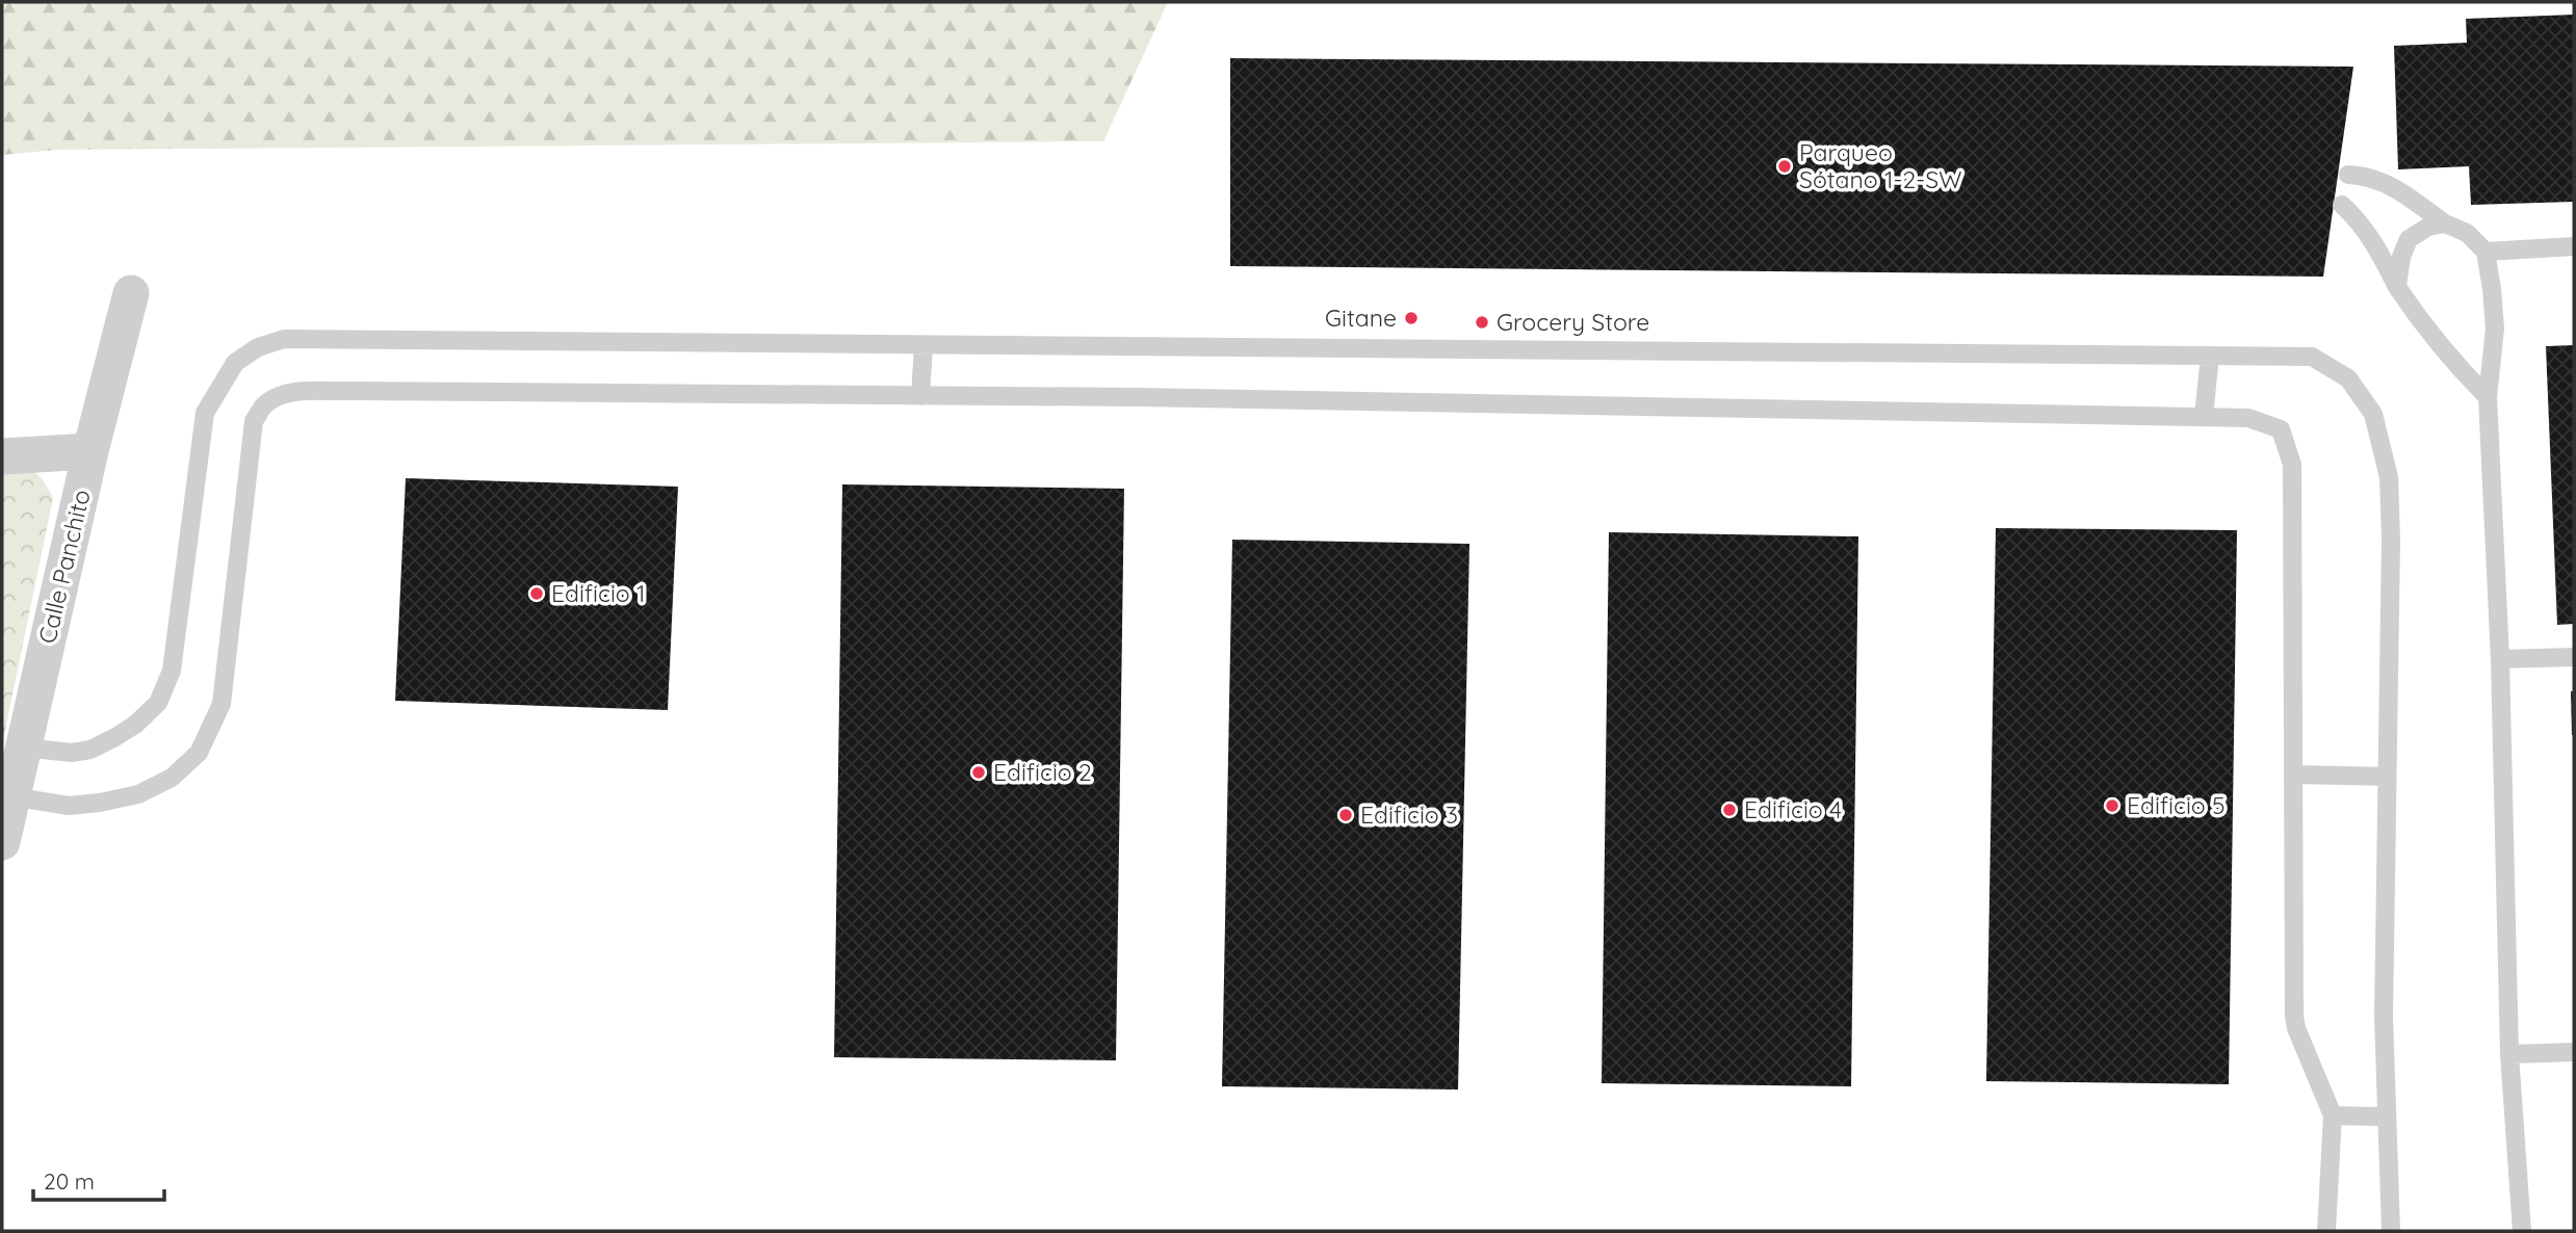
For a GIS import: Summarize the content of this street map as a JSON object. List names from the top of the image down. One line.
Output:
{"streets":{"street":["Calle Panchito"]},"places":["Parqueo Sótano 1-2-SW","Gitane","Grocery Store","Edificio 1","Edificio 2","Edificio 5","Edificio 4","Edificio 3"],"scale_bar":"20 m"}
